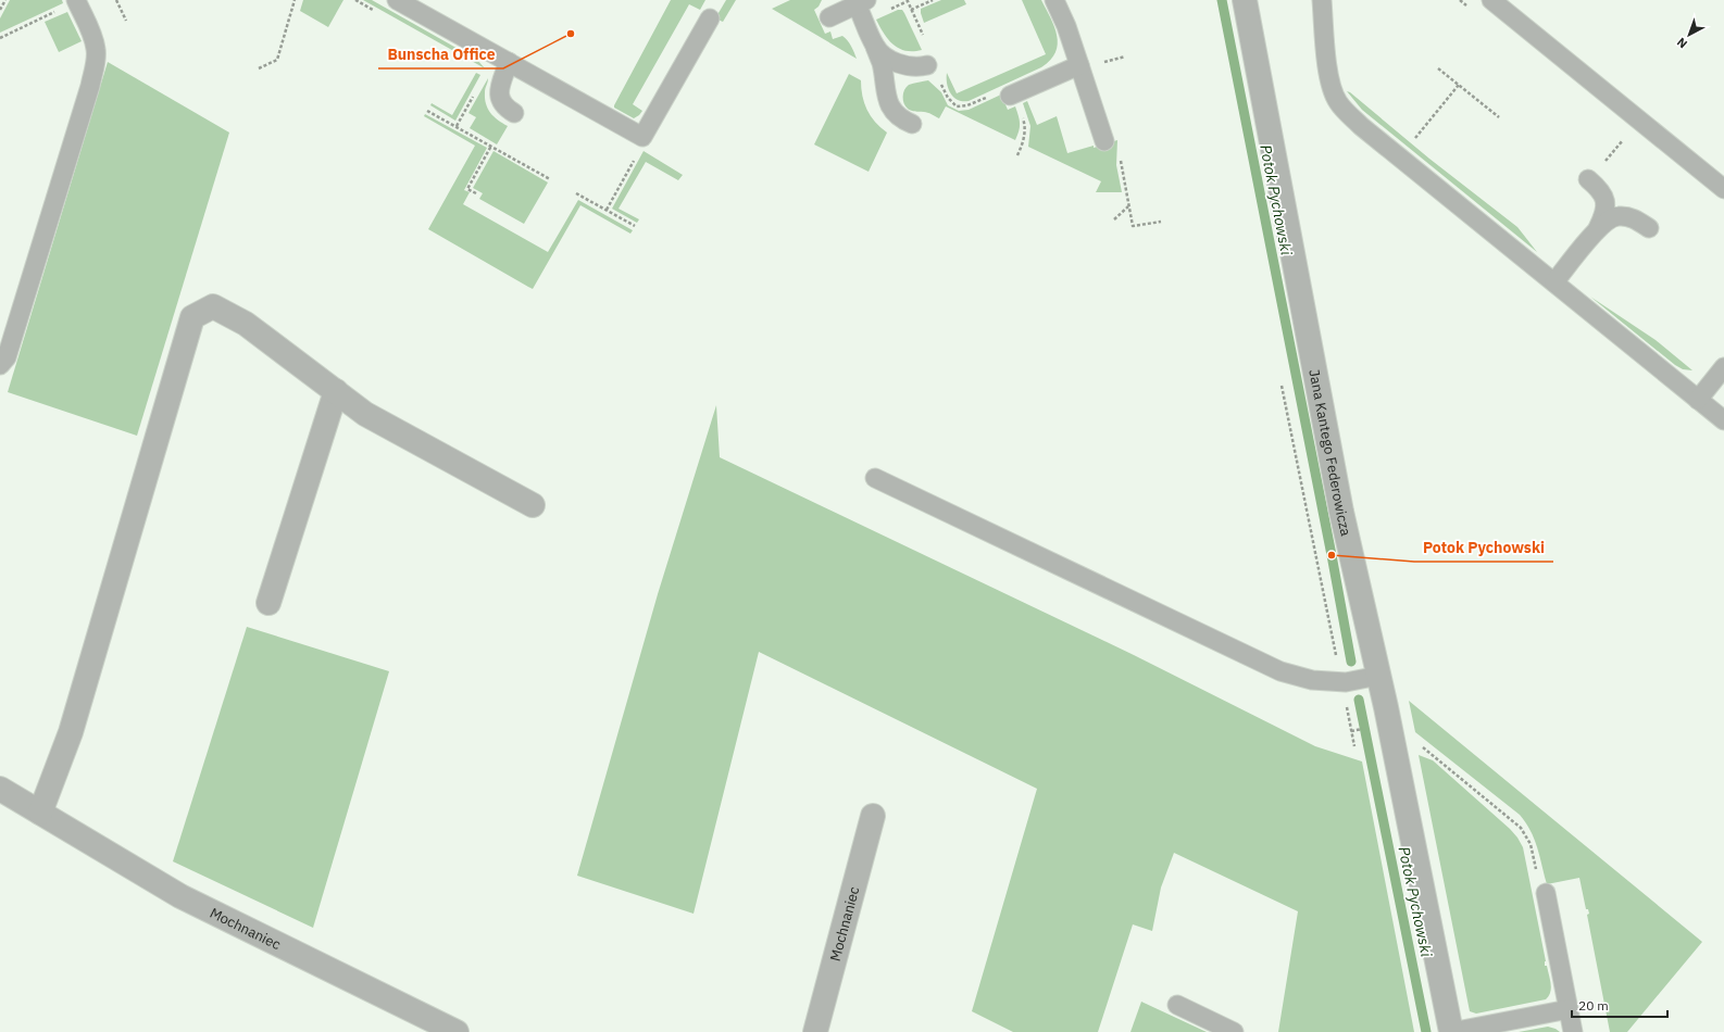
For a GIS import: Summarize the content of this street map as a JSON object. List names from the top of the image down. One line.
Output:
{"streets":{"street":["Jana Kantego Federowicza","Mochnaniec"]},"water":["Potok Pychowski"],"places":["Bunscha Office","Potok Pychowski"],"scale_bar":"20 m","north":"bottom left"}
